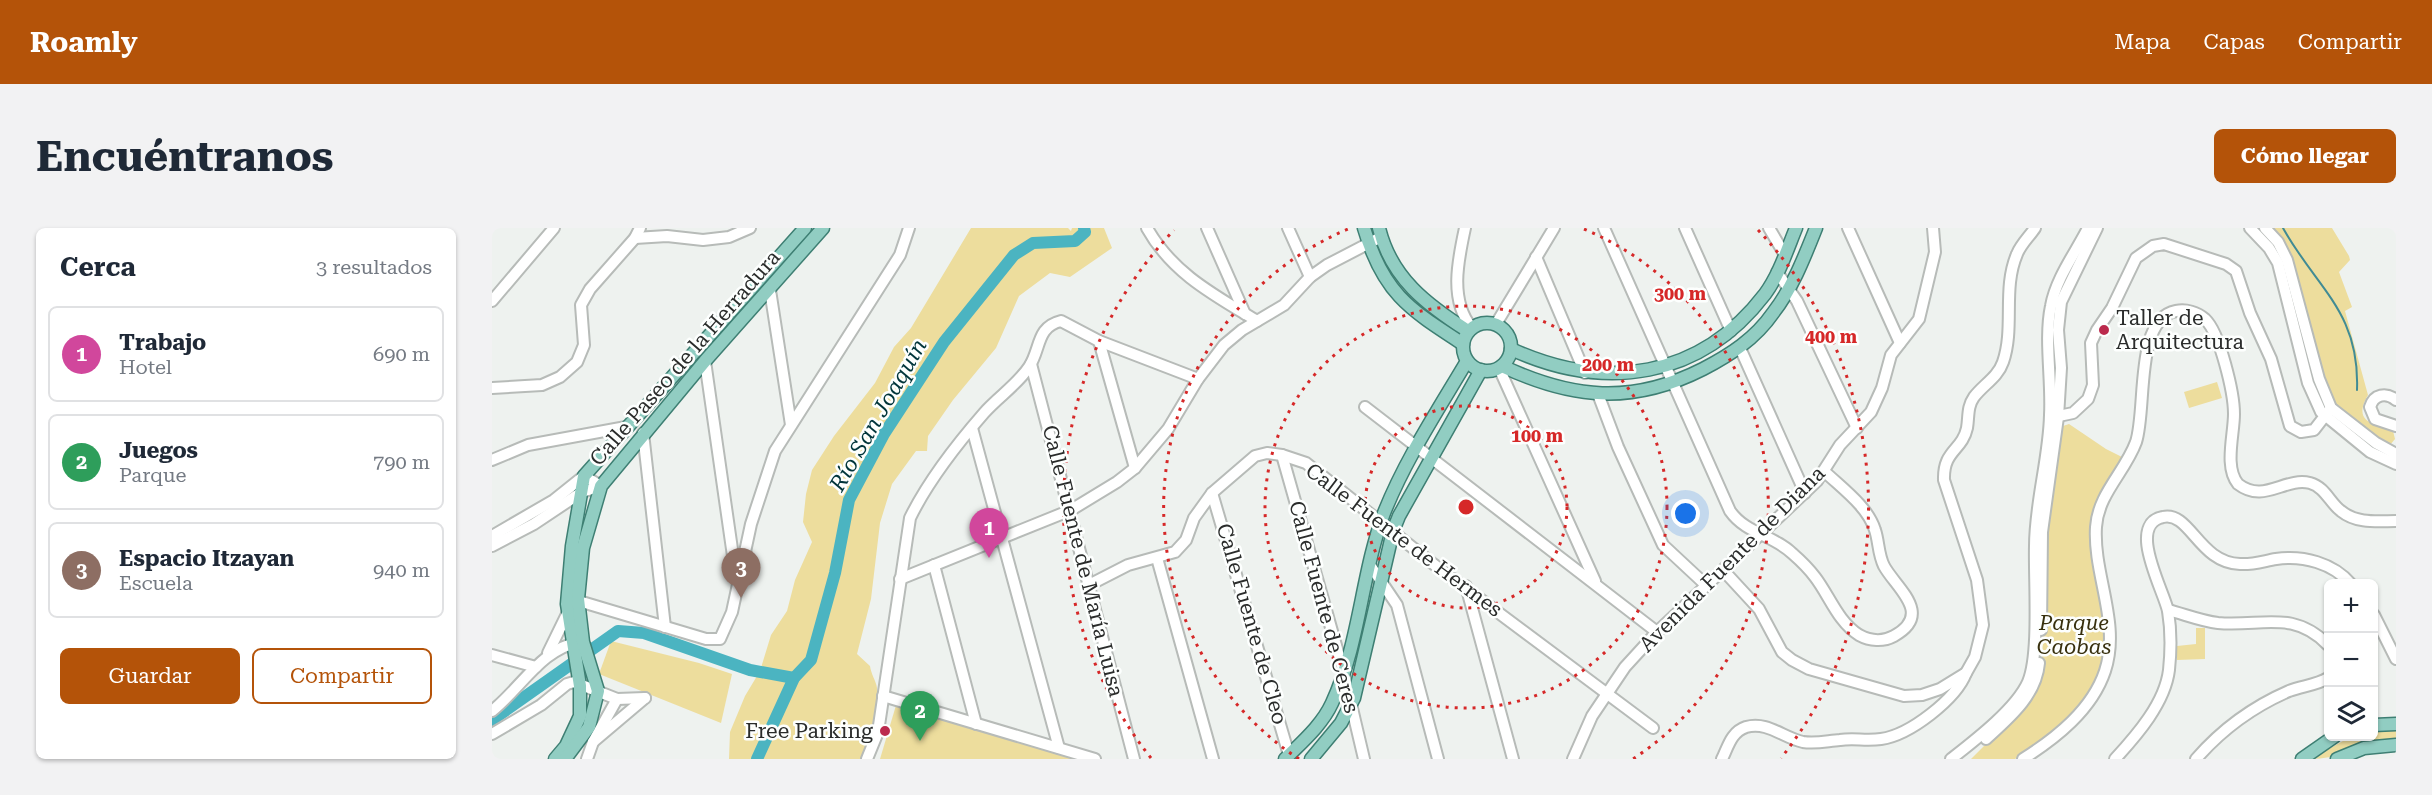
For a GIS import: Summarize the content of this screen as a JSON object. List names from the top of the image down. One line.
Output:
{"streets":{"main road":["Calle Paseo de la Herradura"],"street":["Calle Fuente de Hermes","Avenida Fuente de Diana","Calle Fuente de María Luisa","Calle Fuente de Ceres","Calle Fuente de Cleo"]},"crossings":[["Calle Fuente de Hermes","Avenida Fuente de Diana"],["Calle Fuente de Hermes","Calle Fuente de María Luisa"],["Calle Fuente de Hermes","Calle Fuente de Ceres"],["Calle Fuente de Hermes","Calle Fuente de Cleo"]],"water":["Río San Joaquín"],"parks":["Parque Caobas"],"places":["Taller de Arquitectura","Free Parking"],"page":{"header":"Roamly","nav":["Mapa","Capas","Compartir"],"buttons":["Cómo llegar",["Guardar","Compartir"]],"title":"Encuéntranos","heading":["Cerca","3 resultados"],"list":[{"mark":"1","name":"Trabajo","note":"Hotel","value":"690 m"},{"mark":"2","name":"Juegos","note":"Parque","value":"790 m"},{"mark":"3","name":"Espacio Itzayan","note":"Escuela","value":"940 m"}],"pins":["1","3","2"],"map_buttons":["+","−"]},"rings":["300 m","400 m","200 m","100 m"]}
